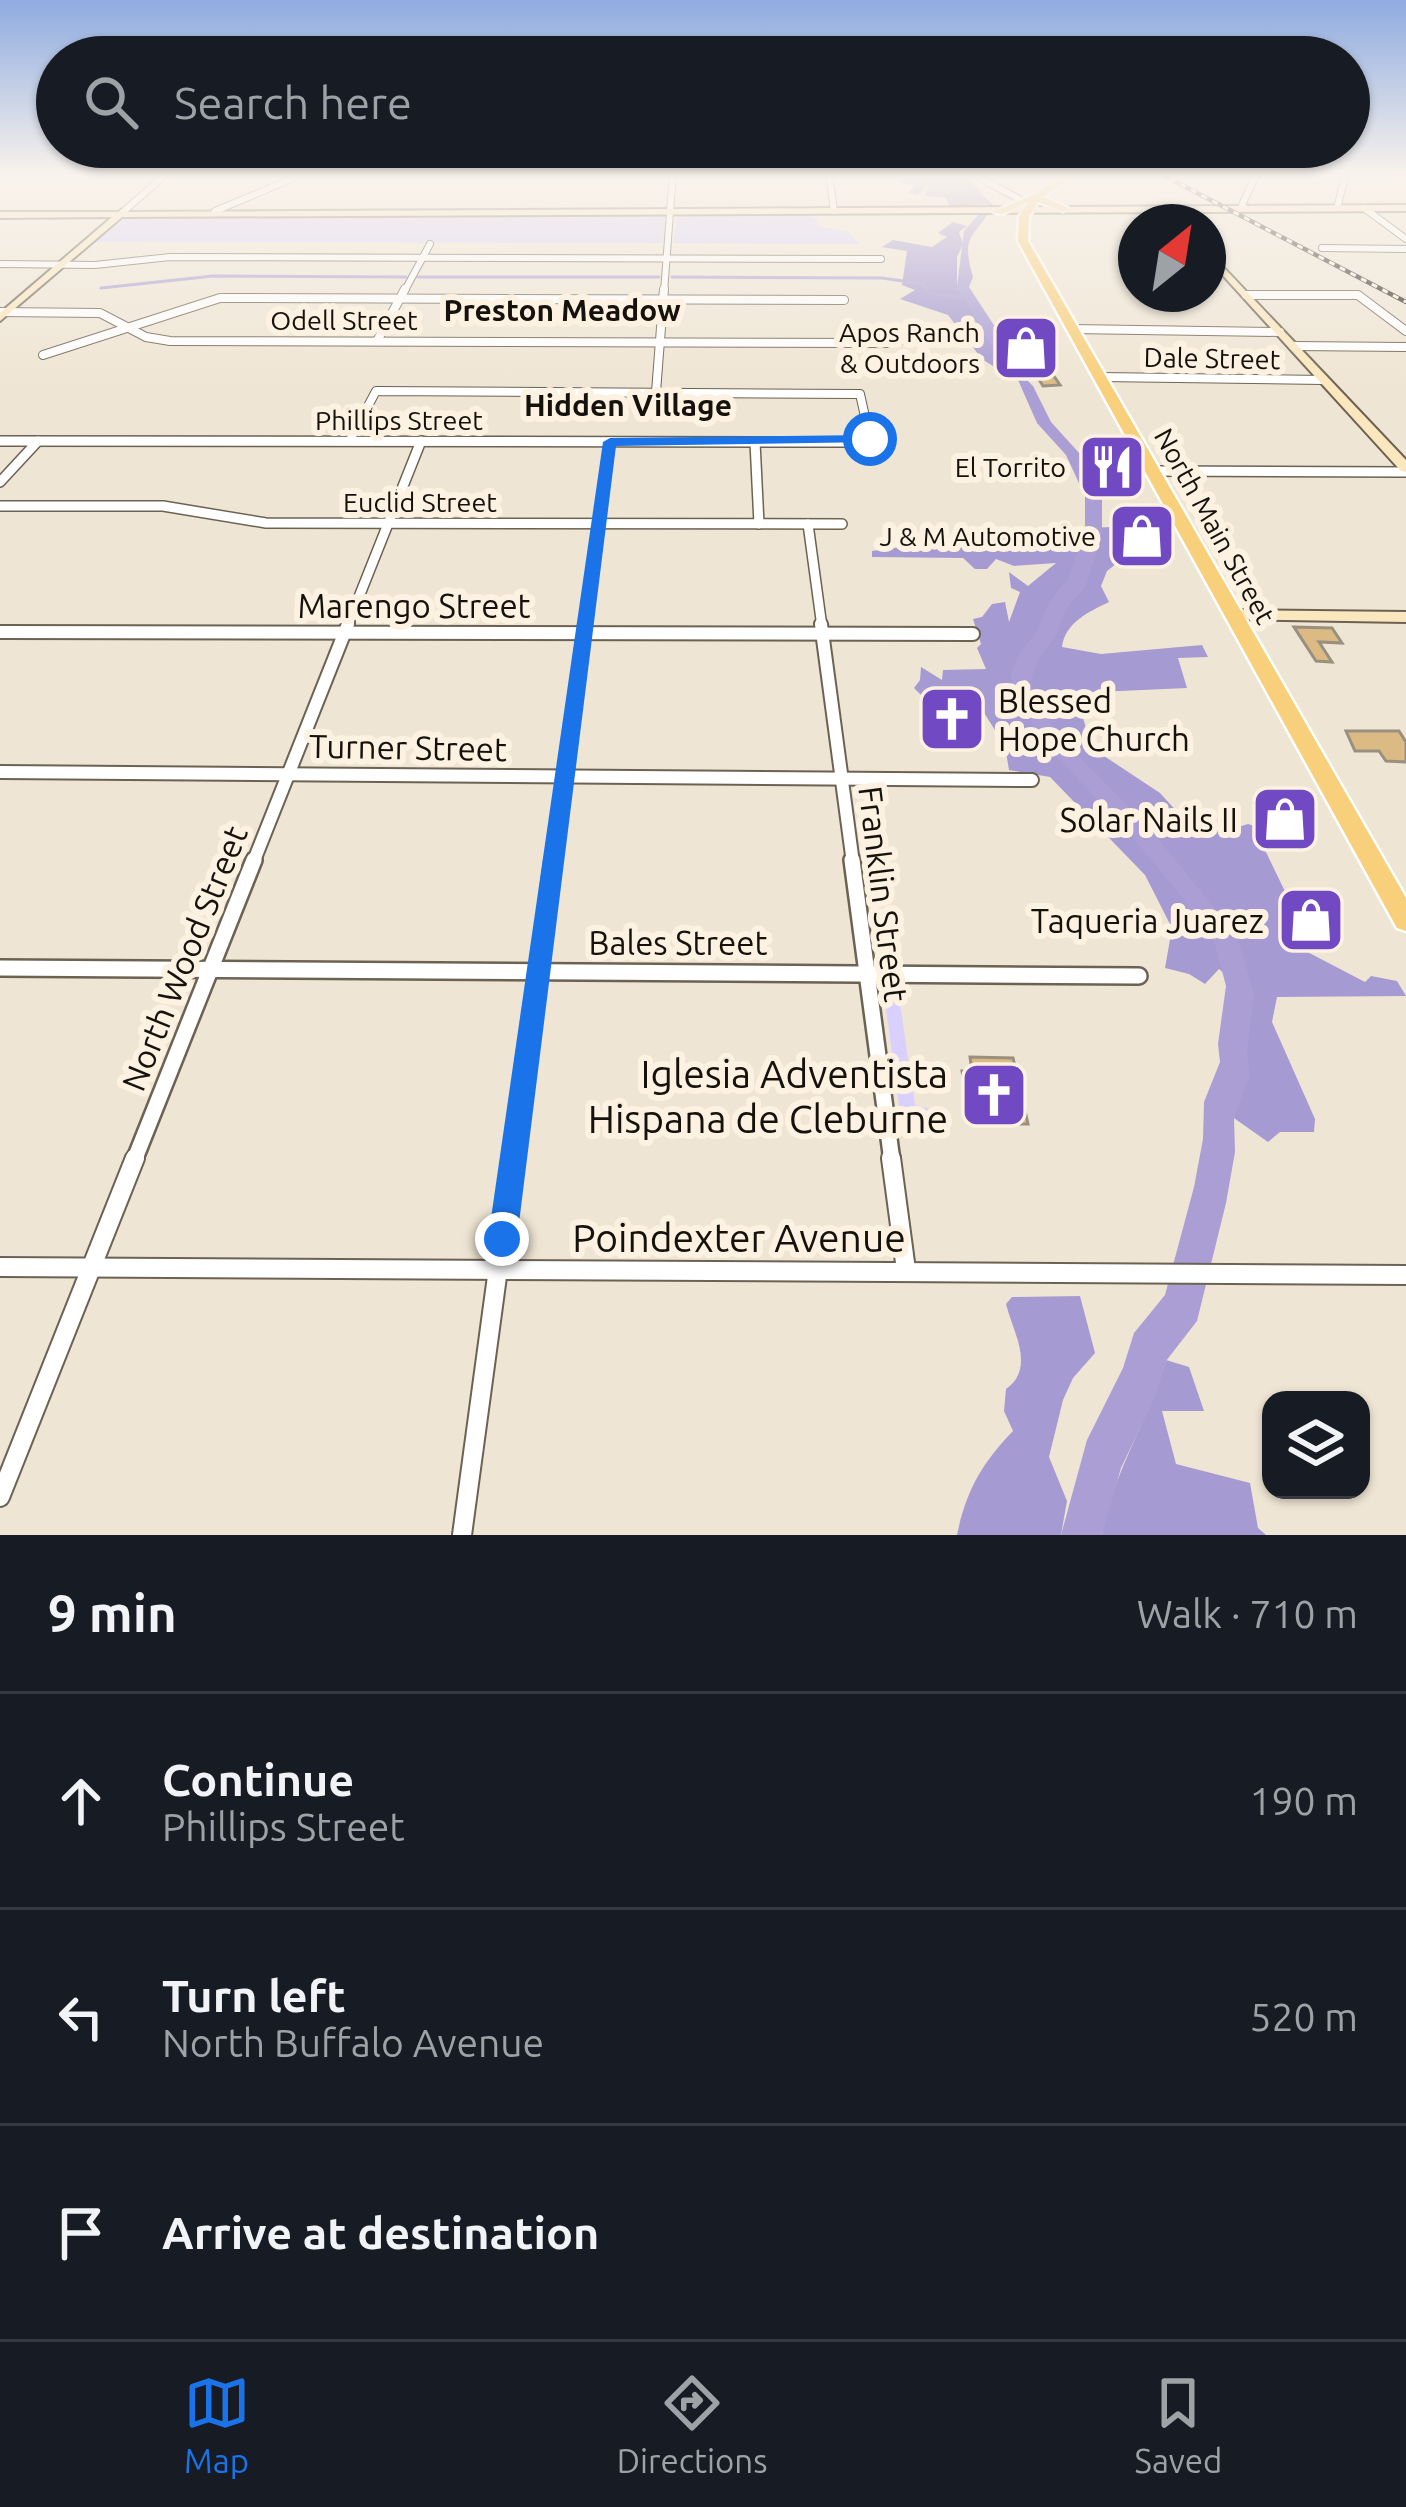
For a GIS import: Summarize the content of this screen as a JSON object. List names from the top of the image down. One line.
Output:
{"streets":{"main road":["North Main Street"],"street":["Odell Street","Dale Street","Phillips Street","Euclid Street","Marengo Street","Turner Street","Franklin Street","Bales Street","North Wood Street","Poindexter Avenue"]},"crossings":[["Dale Street","North Main Street"],["Phillips Street","North Wood Street"],["Euclid Street","Franklin Street"],["Euclid Street","North Wood Street"],["Marengo Street","Franklin Street"],["Marengo Street","North Wood Street"],["Turner Street","Franklin Street"],["Turner Street","North Wood Street"],["Franklin Street","Bales Street"],["Franklin Street","Poindexter Avenue"],["Bales Street","North Wood Street"],["North Wood Street","Poindexter Avenue"]],"districts":["Preston Meadow","Hidden Village"],"places":{"shop":["Apos Ranch & Outdoors","J & M Automotive","Solar Nails II","Taqueria Juarez"],"restaurant":["El Torrito"],"church":["Blessed Hope Church","Iglesia Adventista Hispana de Cleburne"]},"north":"top right","page":{"search":"Search here","heading":["9 min","Walk · 710 m"],"list":[["Continue","Phillips Street","190 m"],["Turn left","North Buffalo Avenue","520 m"],"Arrive at destination"],"nav":["Map","Directions","Saved"]}}
